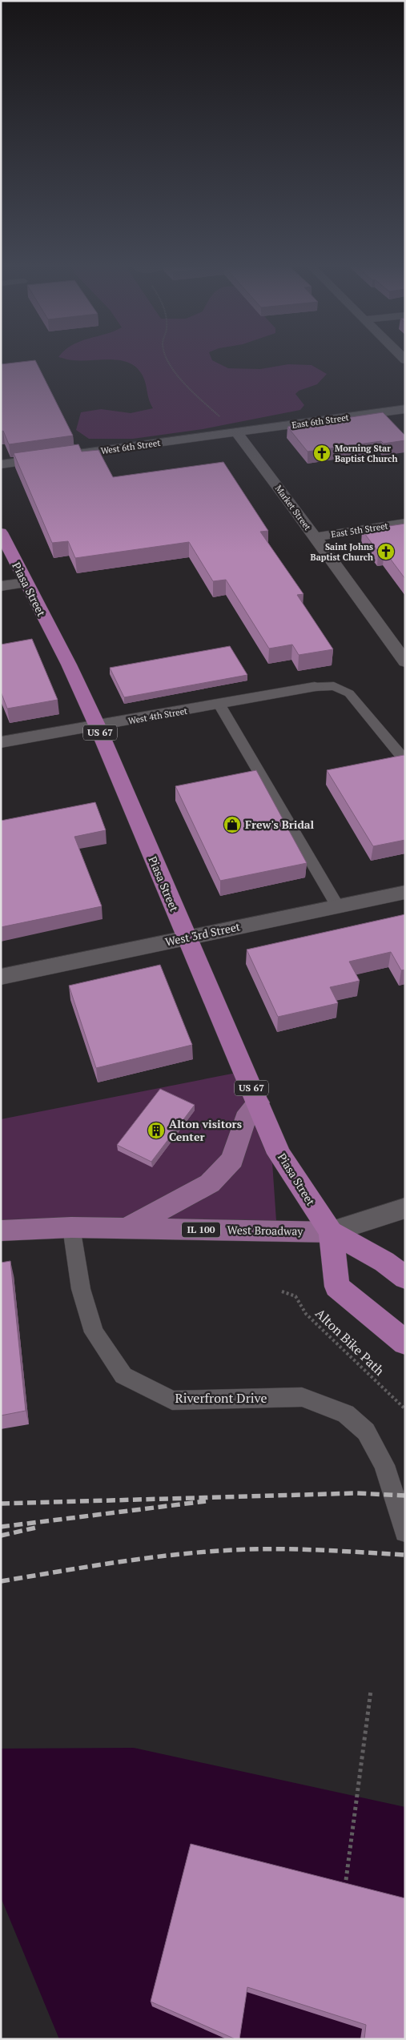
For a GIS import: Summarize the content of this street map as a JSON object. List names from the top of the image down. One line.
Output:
{"streets":{"highway":["Piasa Street","US 67"],"main road":["IL 100","West Broadway"],"street":["East 6th Street","West 6th Street","Market Street","East 5th Street","West 4th Street","West 3rd Street"],"lane":["Riverfront Drive"],"path":["Alton Bike Path"]},"crossings":[["East 6th Street","West 6th Street"],["East 6th Street","Market Street"],["West 6th Street","Market Street"],["Market Street","East 5th Street"],["Piasa Street","West 4th Street"],["Piasa Street","US 67"],["Piasa Street","West 3rd Street"],["Piasa Street","West Broadway"],["US 67","West Broadway"],["West Broadway","Riverfront Drive"]],"places":{"church":["Morning Star Baptist Church","Saint Johns Baptist Church"],"shop":["Frew's Bridal"],"building":["Alton visitors Center"]}}
